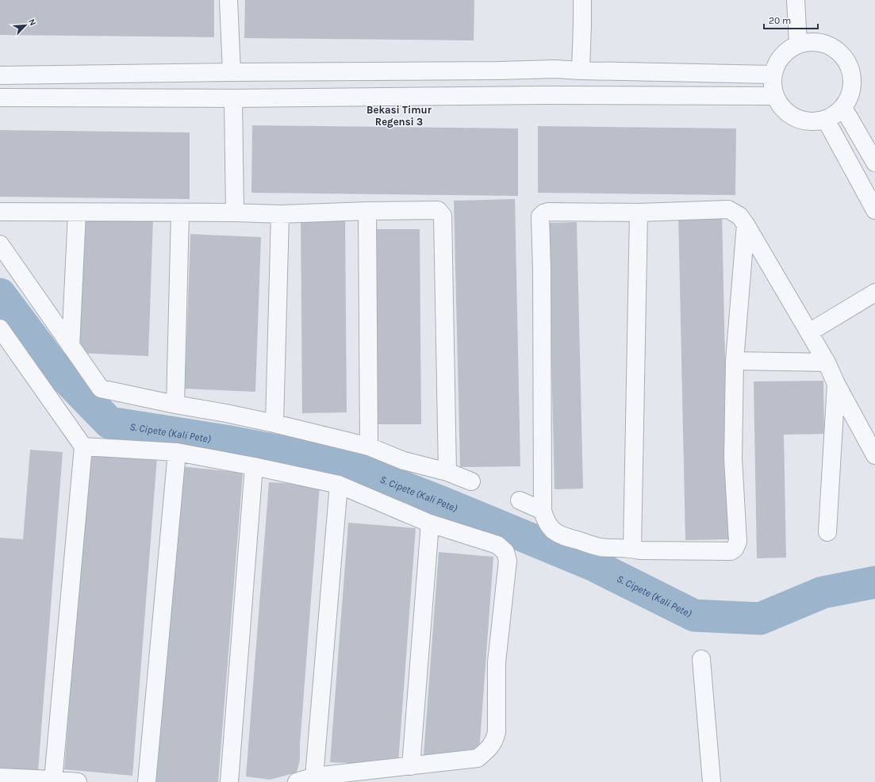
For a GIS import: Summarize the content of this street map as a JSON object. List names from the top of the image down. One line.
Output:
{"districts":["Bekasi Timur Regensi 3"],"water":["S. Cipete (Kali Pete)"],"scale_bar":"20 m","north":"top right"}
